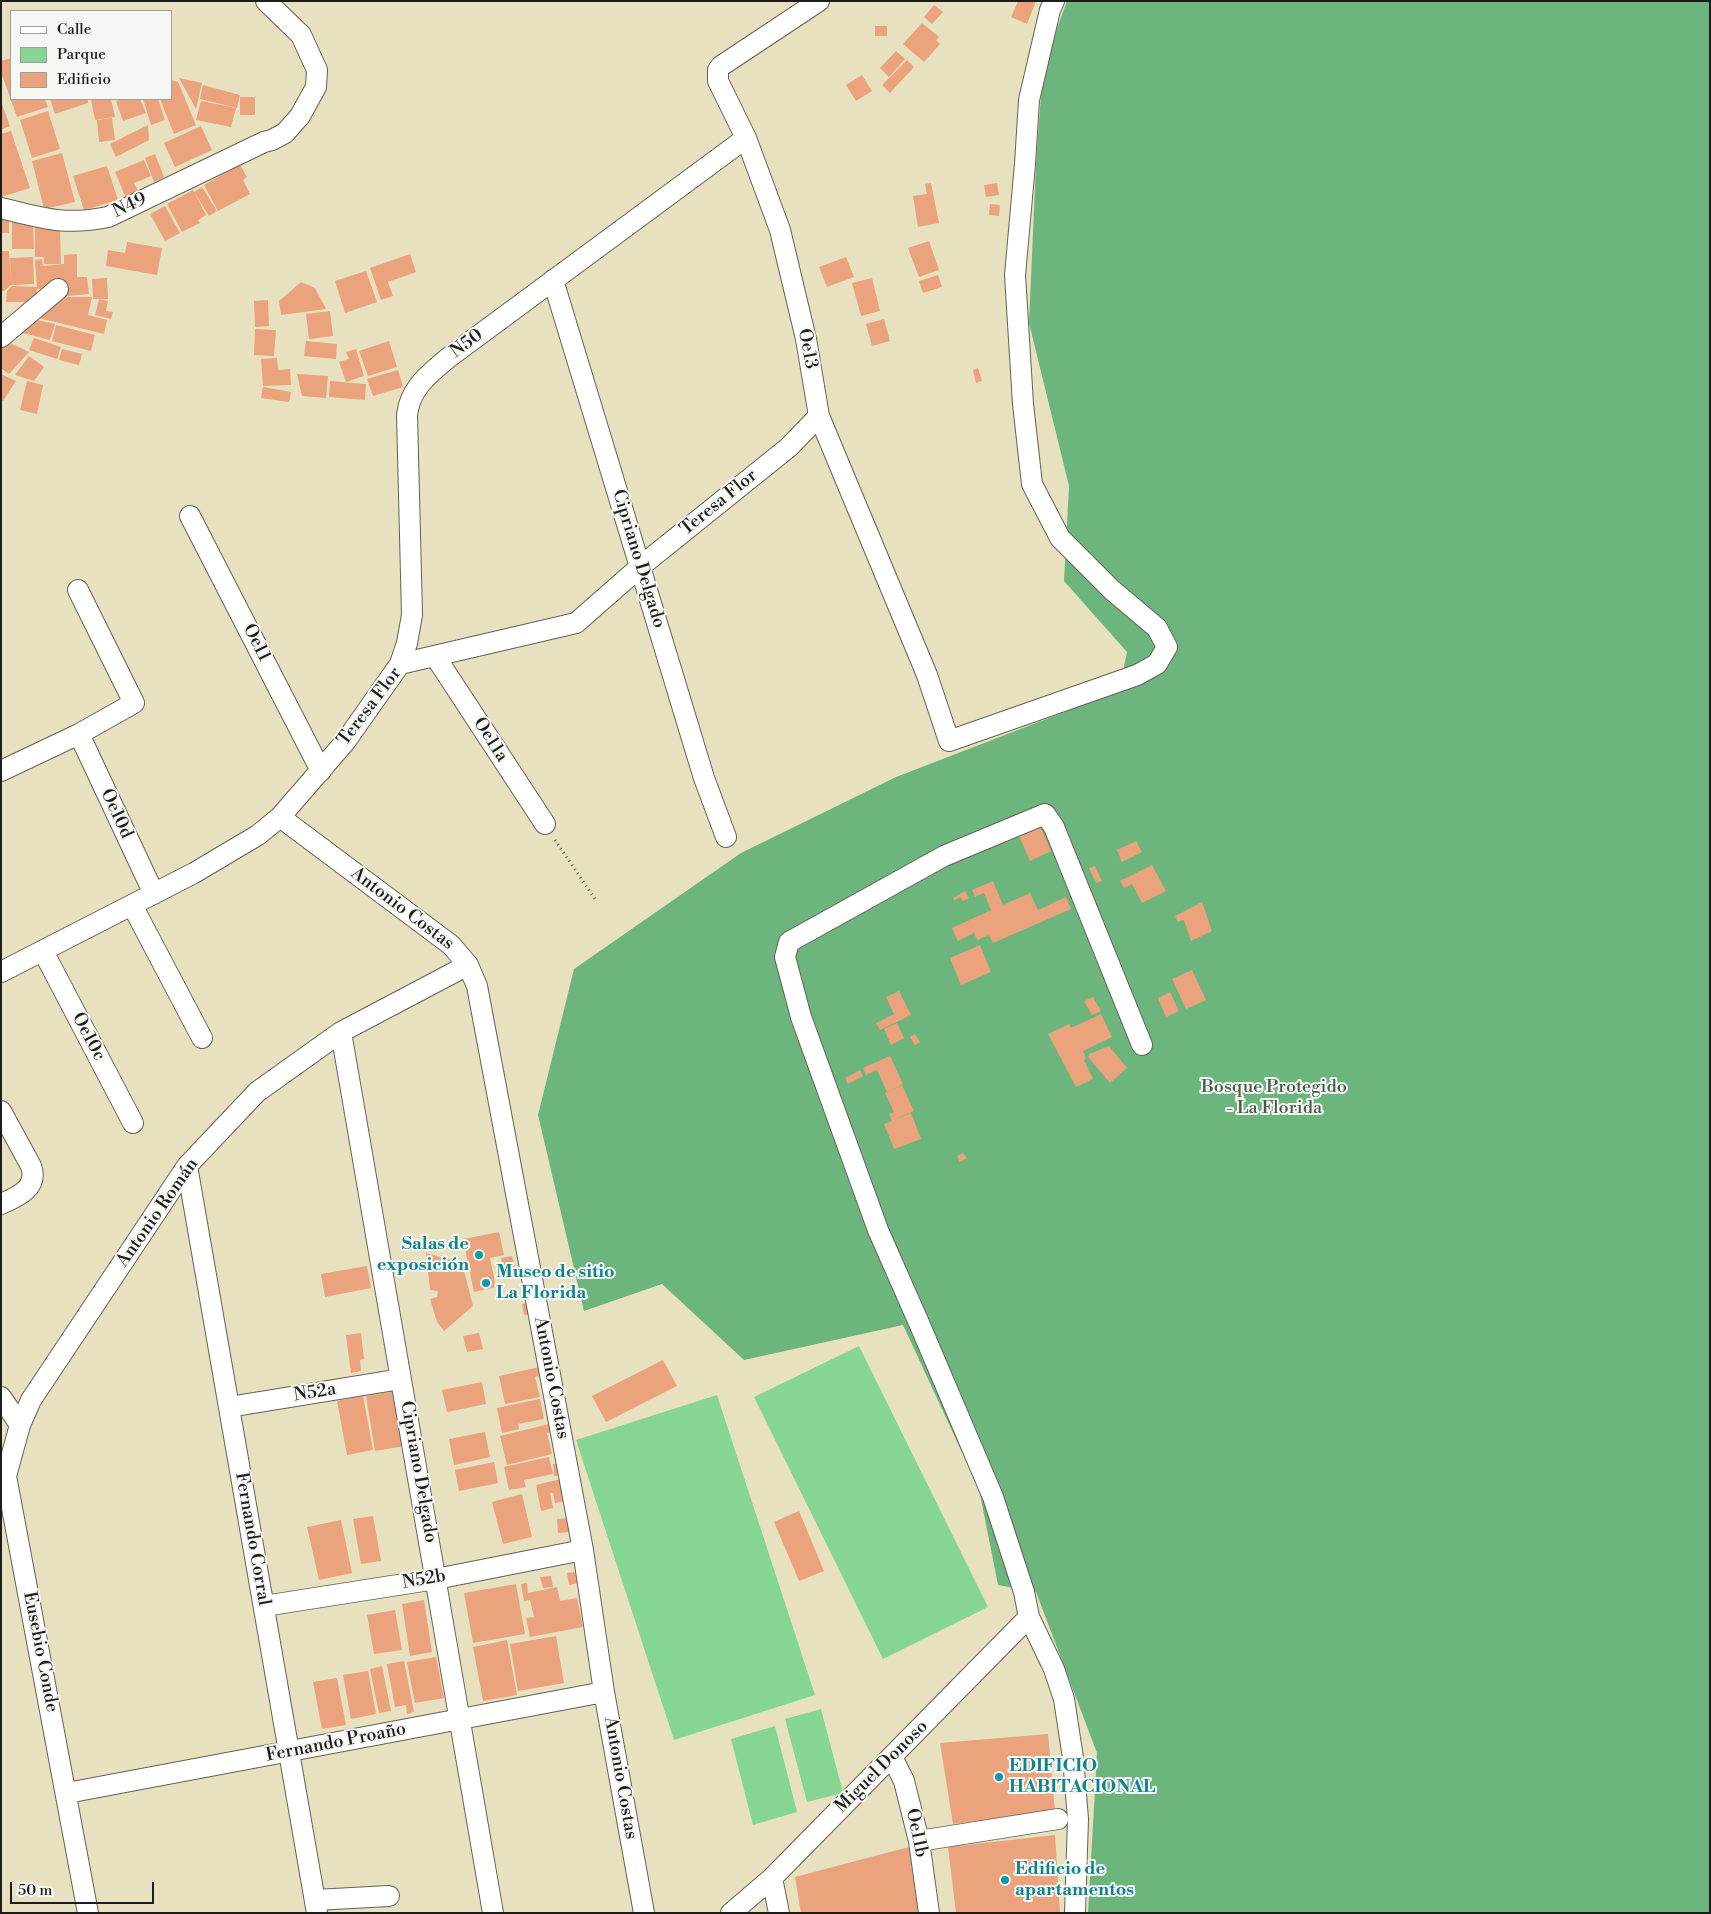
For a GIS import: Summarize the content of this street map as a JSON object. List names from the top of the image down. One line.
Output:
{"streets":{"street":["N49","N50","Oe13","Teresa Flor","Cipriano Delgado","Oe11","Oe11a","Oe10d","Antonio Costas","Oe10c","Antonio Román","N52a","Fernando Corral","N52b","Eusebio Conde","Fernando Proaño","Miguel Donoso","Oe11b"]},"crossings":[["N50","Oe13"],["N50","Teresa Flor"],["N50","Cipriano Delgado"],["Oe13","Teresa Flor"],["Teresa Flor","Cipriano Delgado"],["Teresa Flor","Oe11"],["Teresa Flor","Oe11a"],["Teresa Flor","Oe10d"],["Teresa Flor","Antonio Costas"],["Teresa Flor","Oe10c"],["Cipriano Delgado","Antonio Román"],["Cipriano Delgado","N52a"],["Cipriano Delgado","N52b"],["Cipriano Delgado","Fernando Proaño"],["Antonio Costas","Antonio Román"],["Antonio Costas","N52b"],["Antonio Costas","Fernando Proaño"],["Antonio Román","Fernando Corral"],["Antonio Román","Eusebio Conde"],["N52a","Fernando Corral"],["Fernando Corral","N52b"],["Fernando Corral","Fernando Proaño"],["Eusebio Conde","Fernando Proaño"],["Miguel Donoso","Oe11b"]],"parks":["Bosque Protegido - La Florida"],"places":["Salas de exposición","Museo de sitio La Florida","EDIFICIO HABITACIONAL","Edificio de apartamentos"],"legend":["Calle","Parque","Edificio"],"scale_bar":"50 m"}
